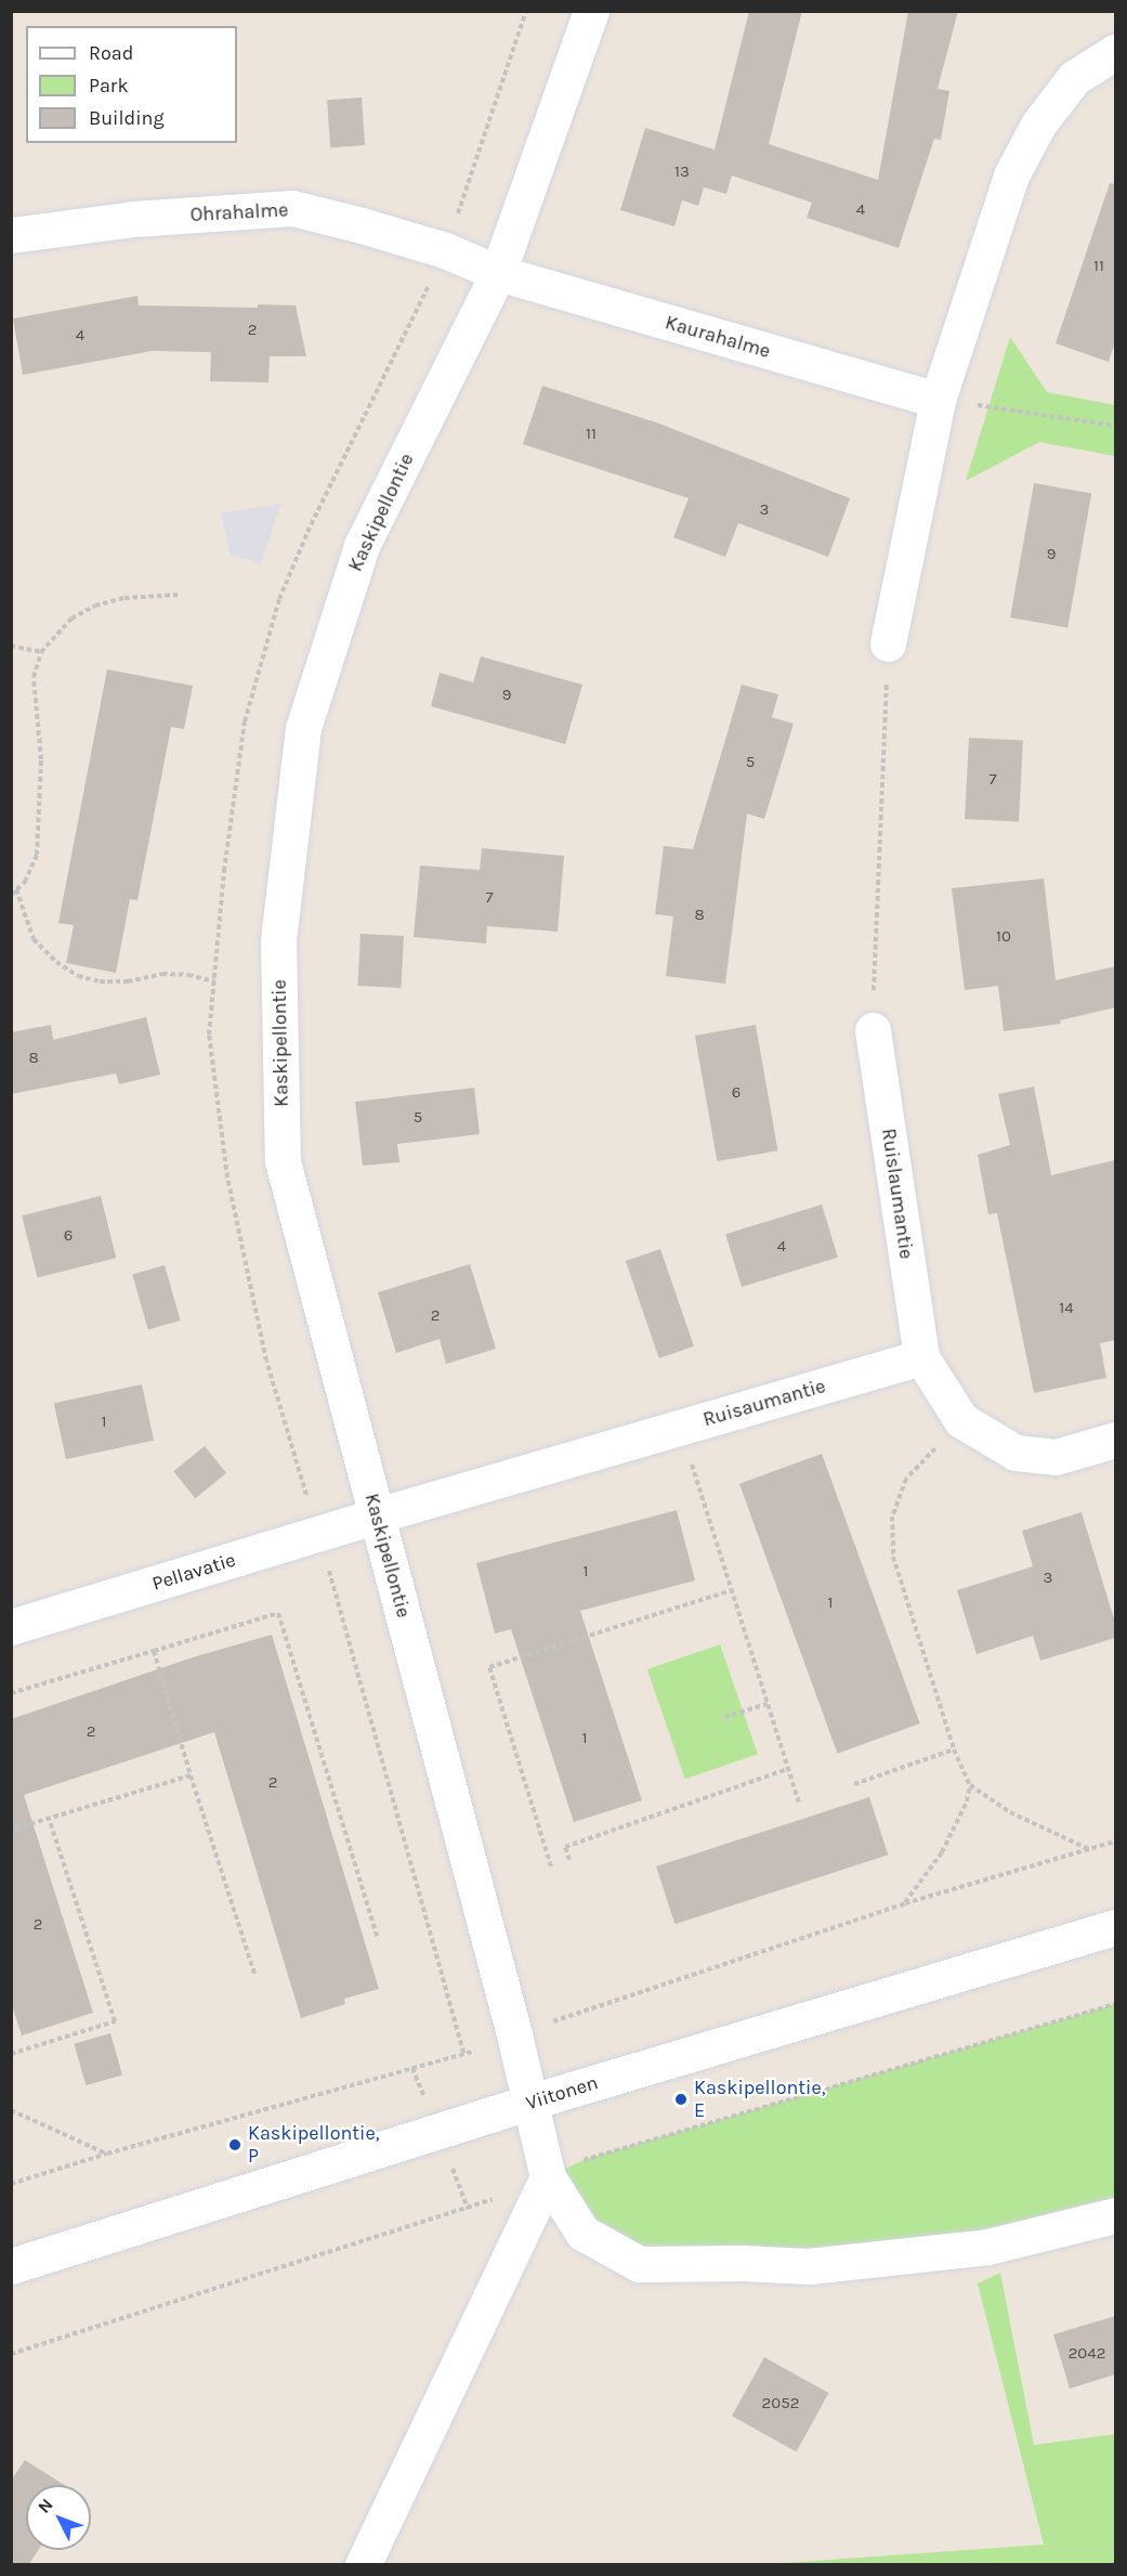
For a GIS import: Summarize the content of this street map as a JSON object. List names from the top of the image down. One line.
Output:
{"streets":{"street":["Ohrahalme","Kaurahalme","Kaskipellontie","Ruislaumantie","Ruisaumantie","Pellavatie","Viitonen"]},"crossings":[["Ohrahalme","Kaurahalme"],["Ohrahalme","Kaskipellontie"],["Kaurahalme","Kaskipellontie"],["Kaskipellontie","Ruisaumantie"],["Kaskipellontie","Pellavatie"],["Kaskipellontie","Viitonen"],["Ruislaumantie","Ruisaumantie"],["Ruisaumantie","Pellavatie"]],"places":["Kaskipellontie, E","Kaskipellontie, P"],"house_numbers":["13","4","11","2","4","11","3","9","9","5","7","7","8","10","8","6","5","6","4","14","2","1","1","3","1","2","1","2","2","2042","2052"],"legend":["Road","Park","Building"],"north":"top left"}
